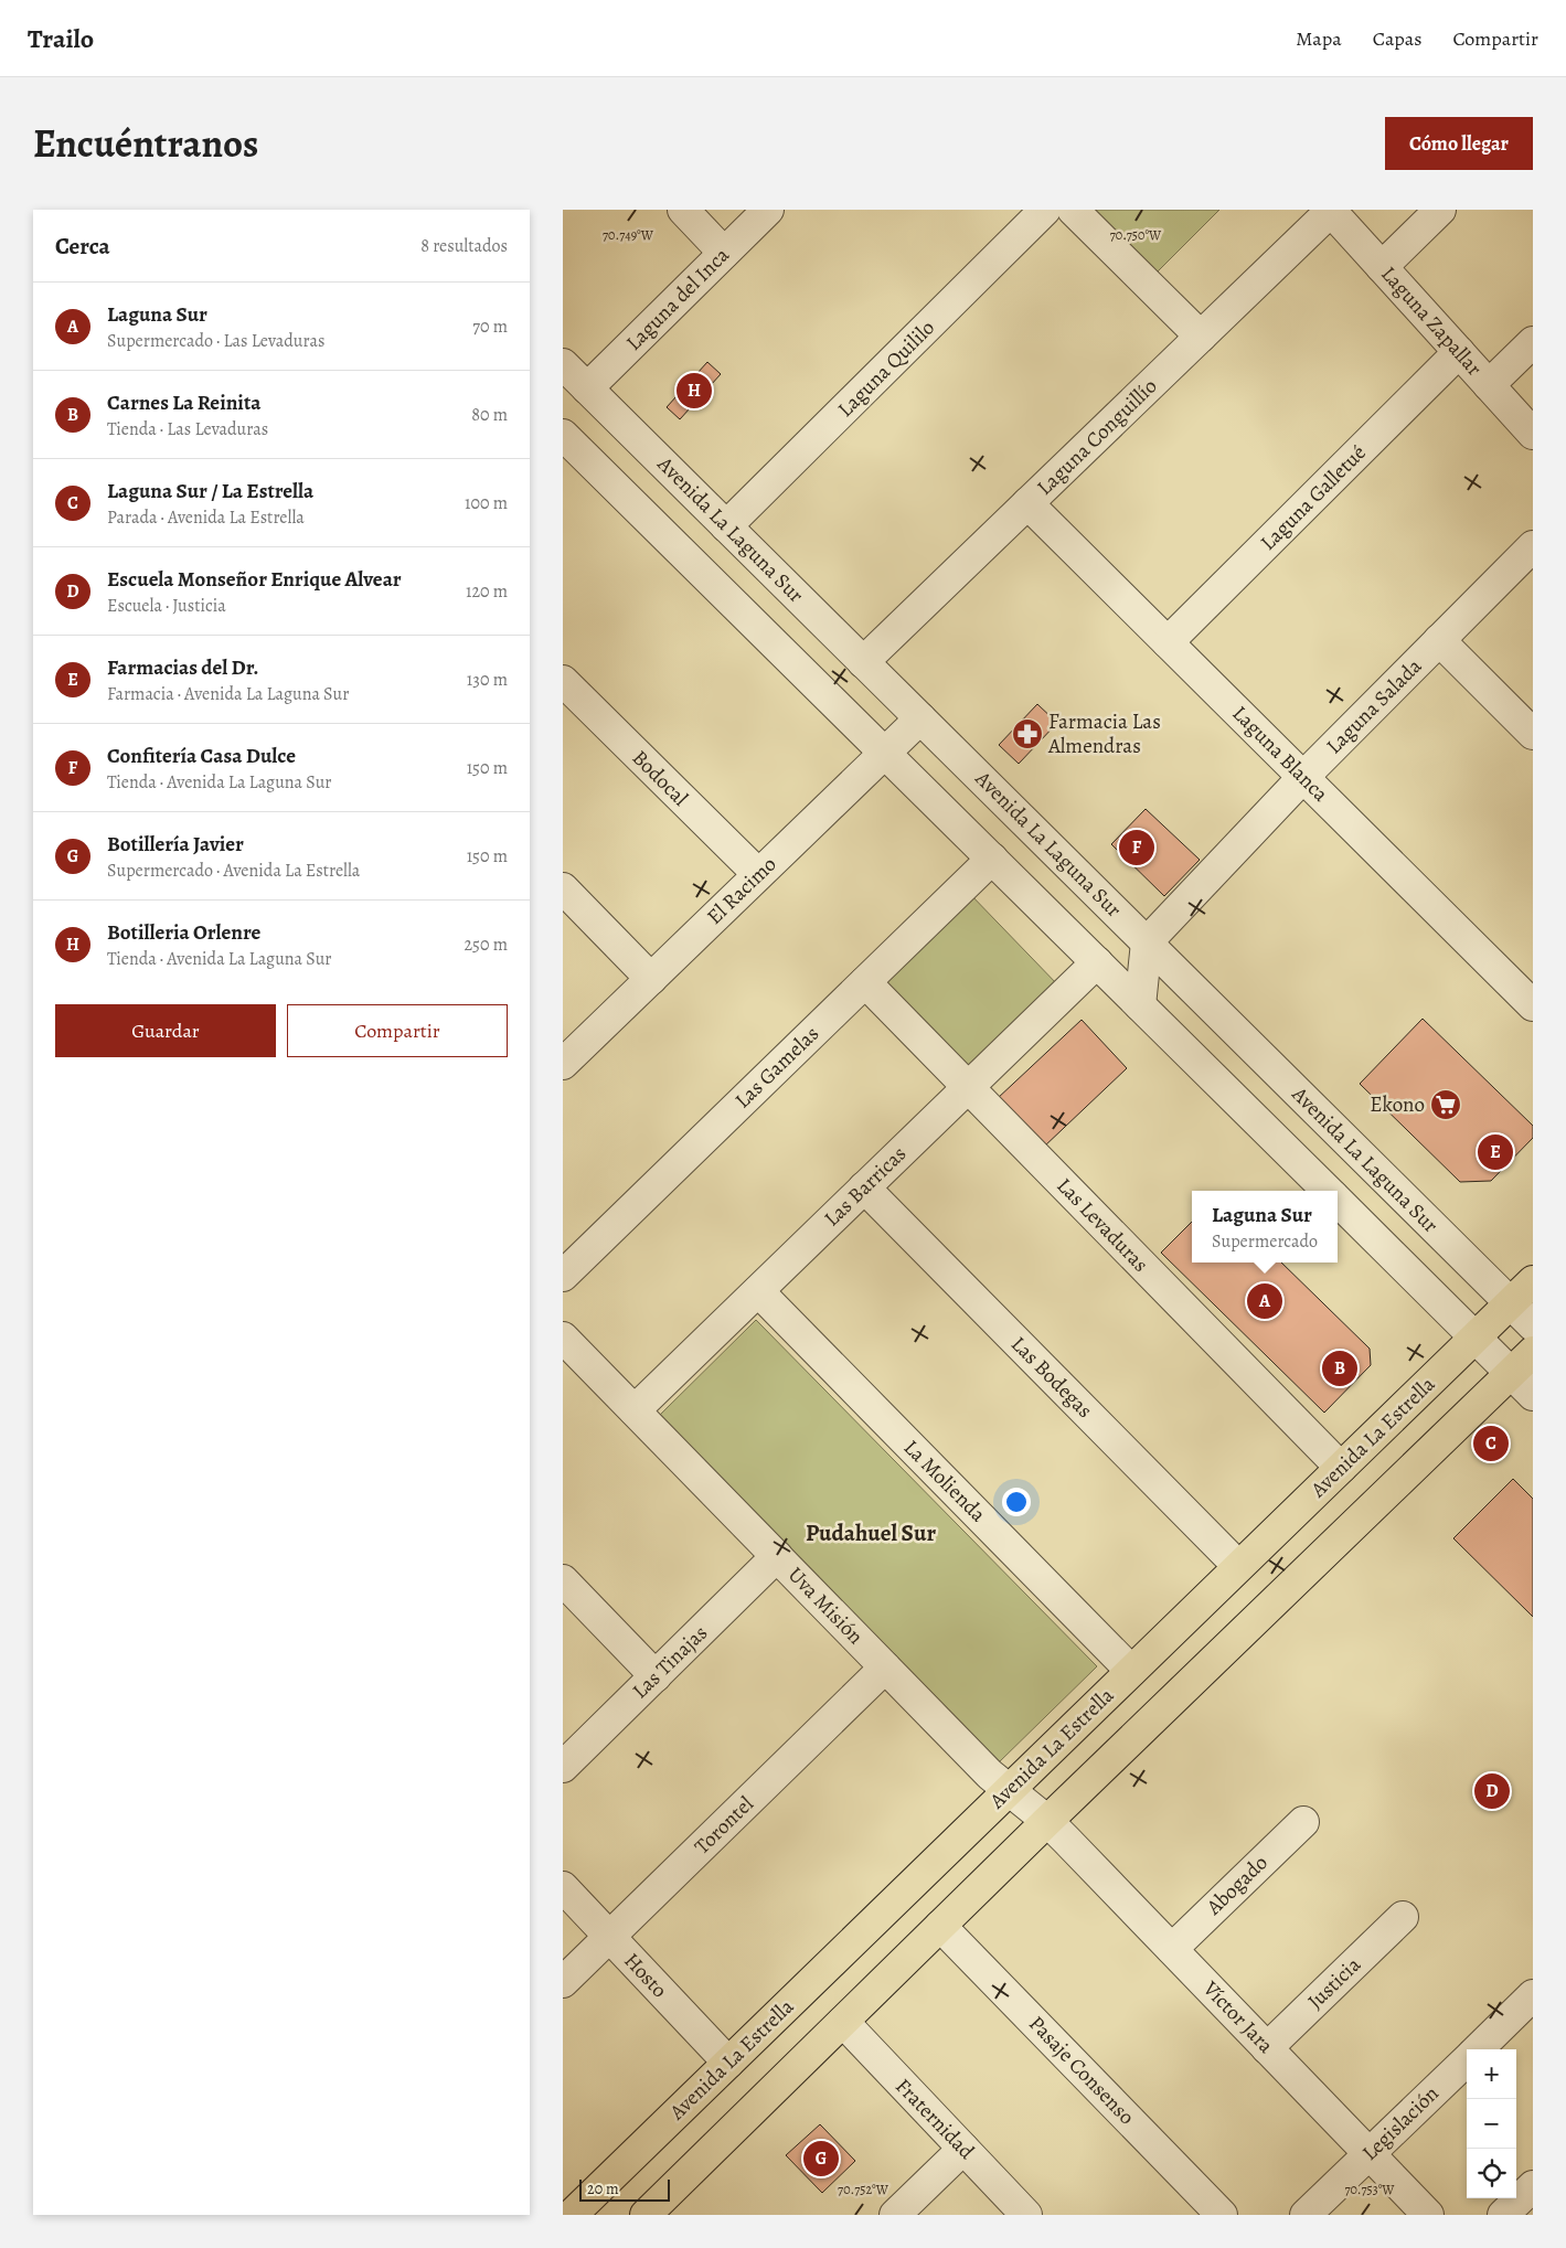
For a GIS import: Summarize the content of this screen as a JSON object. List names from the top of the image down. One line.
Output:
{"streets":{"main road":["Avenida La Estrella"],"street":["Laguna del Inca","Laguna Zapallar","Laguna Quililo","Laguna Conguillío","Laguna Galletué","Avenida La Laguna Sur","Laguna Salada","Laguna Blanca","Bodocal","El Racimo","Las Gamelas","Las Barricas","Las Levaduras","Las Bodegas","La Molienda","Uva Misión","Las Tinajas","Torontel","Abogado","Hosto","Justicia","Víctor Jara","Pasaje Consenso","Fraternidad","Legislación"]},"crossings":[["Laguna del Inca","Avenida La Laguna Sur"],["Laguna Zapallar","Laguna Conguillío"],["Laguna Zapallar","Laguna Galletué"],["Laguna Quililo","Avenida La Laguna Sur"],["Laguna Conguillío","Avenida La Laguna Sur"],["Laguna Conguillío","Laguna Blanca"],["Laguna Galletué","Laguna Blanca"],["Avenida La Laguna Sur","Laguna Salada"],["Avenida La Laguna Sur","El Racimo"],["Avenida La Laguna Sur","Avenida La Estrella"],["Laguna Salada","Laguna Blanca"],["Bodocal","El Racimo"],["Las Gamelas","Las Levaduras"],["Las Barricas","Las Levaduras"],["Las Barricas","Las Bodegas"],["Las Barricas","La Molienda"],["Las Barricas","Uva Misión"],["Las Levaduras","Avenida La Estrella"],["Las Bodegas","Avenida La Estrella"],["Avenida La Estrella","La Molienda"],["Avenida La Estrella","Uva Misión"],["Avenida La Estrella","Hosto"],["Uva Misión","Las Tinajas"],["Uva Misión","Torontel"],["Uva Misión","Víctor Jara"],["Torontel","Hosto"],["Abogado","Víctor Jara"],["Justicia","Víctor Jara"],["Víctor Jara","Legislación"]],"districts":["Pudahuel Sur"],"places":{"pharmacy":["Farmacia Las Almendras"],"supermarket":["Ekono"]},"scale_bar":"20 m","page":{"header":"Trailo","nav":["Mapa","Capas","Compartir"],"title":"Encuéntranos","buttons":["Cómo llegar",["Guardar","Compartir"]],"heading":["Cerca","8 resultados"],"list":[{"mark":"A","name":"Laguna Sur","note":"Supermercado · Las Levaduras","value":"70 m"},{"mark":"B","name":"Carnes La Reinita","note":"Tienda · Las Levaduras","value":"80 m"},{"mark":"C","name":"Laguna Sur / La Estrella","note":"Parada · Avenida La Estrella","value":"100 m"},{"mark":"D","name":"Escuela Monseñor Enrique Alvear","note":"Escuela · Justicia","value":"120 m"},{"mark":"E","name":"Farmacias del Dr.","note":"Farmacia · Avenida La Laguna Sur","value":"130 m"},{"mark":"F","name":"Confitería Casa Dulce","note":"Tienda · Avenida La Laguna Sur","value":"150 m"},{"mark":"G","name":"Botillería Javier","note":"Supermercado · Avenida La Estrella","value":"150 m"},{"mark":"H","name":"Botilleria Orlenre","note":"Tienda · Avenida La Laguna Sur","value":"250 m"}],"pins":["H","F","E","A","B","C","D","G"],"popup":["Laguna Sur","Supermercado"],"map_buttons":["+","−"],"scale":"20 m"},"coordinates":["70.749°W","70.750°W","70.752°W","70.753°W"]}
